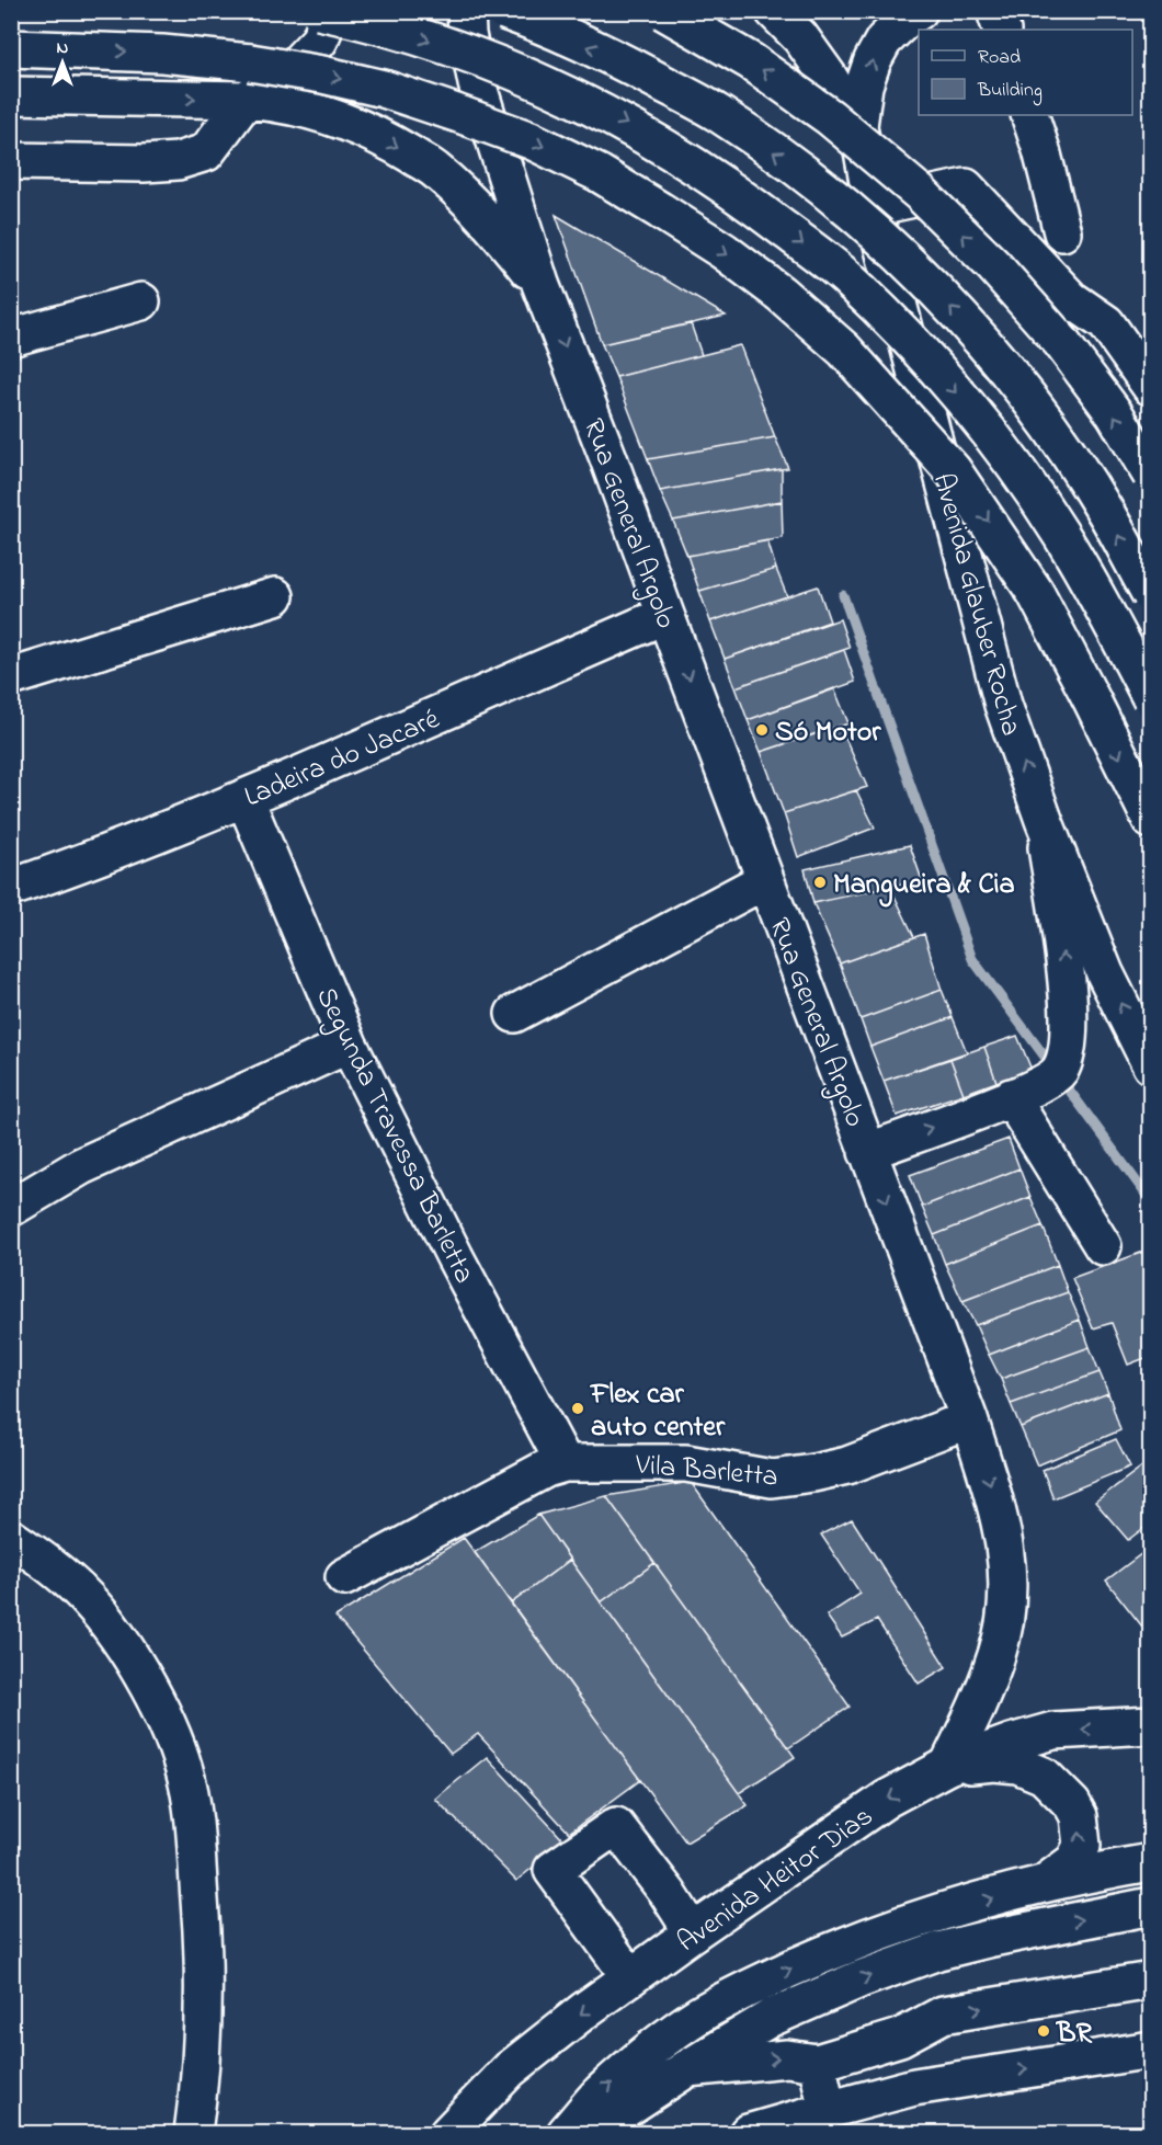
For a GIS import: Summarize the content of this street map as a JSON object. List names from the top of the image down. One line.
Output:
{"streets":{"main road":["Rua General Argolo","Avenida Glauber Rocha","Ladeira do Jacaré","Segunda Travessa Barletta","Vila Barletta","Avenida Heitor Dias"]},"crossings":[["Rua General Argolo","Ladeira do Jacaré"],["Rua General Argolo","Vila Barletta"],["Rua General Argolo","Avenida Heitor Dias"],["Ladeira do Jacaré","Segunda Travessa Barletta"],["Segunda Travessa Barletta","Vila Barletta"]],"one_way":["Rua General Argolo","Avenida Glauber Rocha"],"places":["Só Motor","Mangueira & Cia","Flex car auto center","BR"],"legend":["Road","Building"],"north":"top"}
